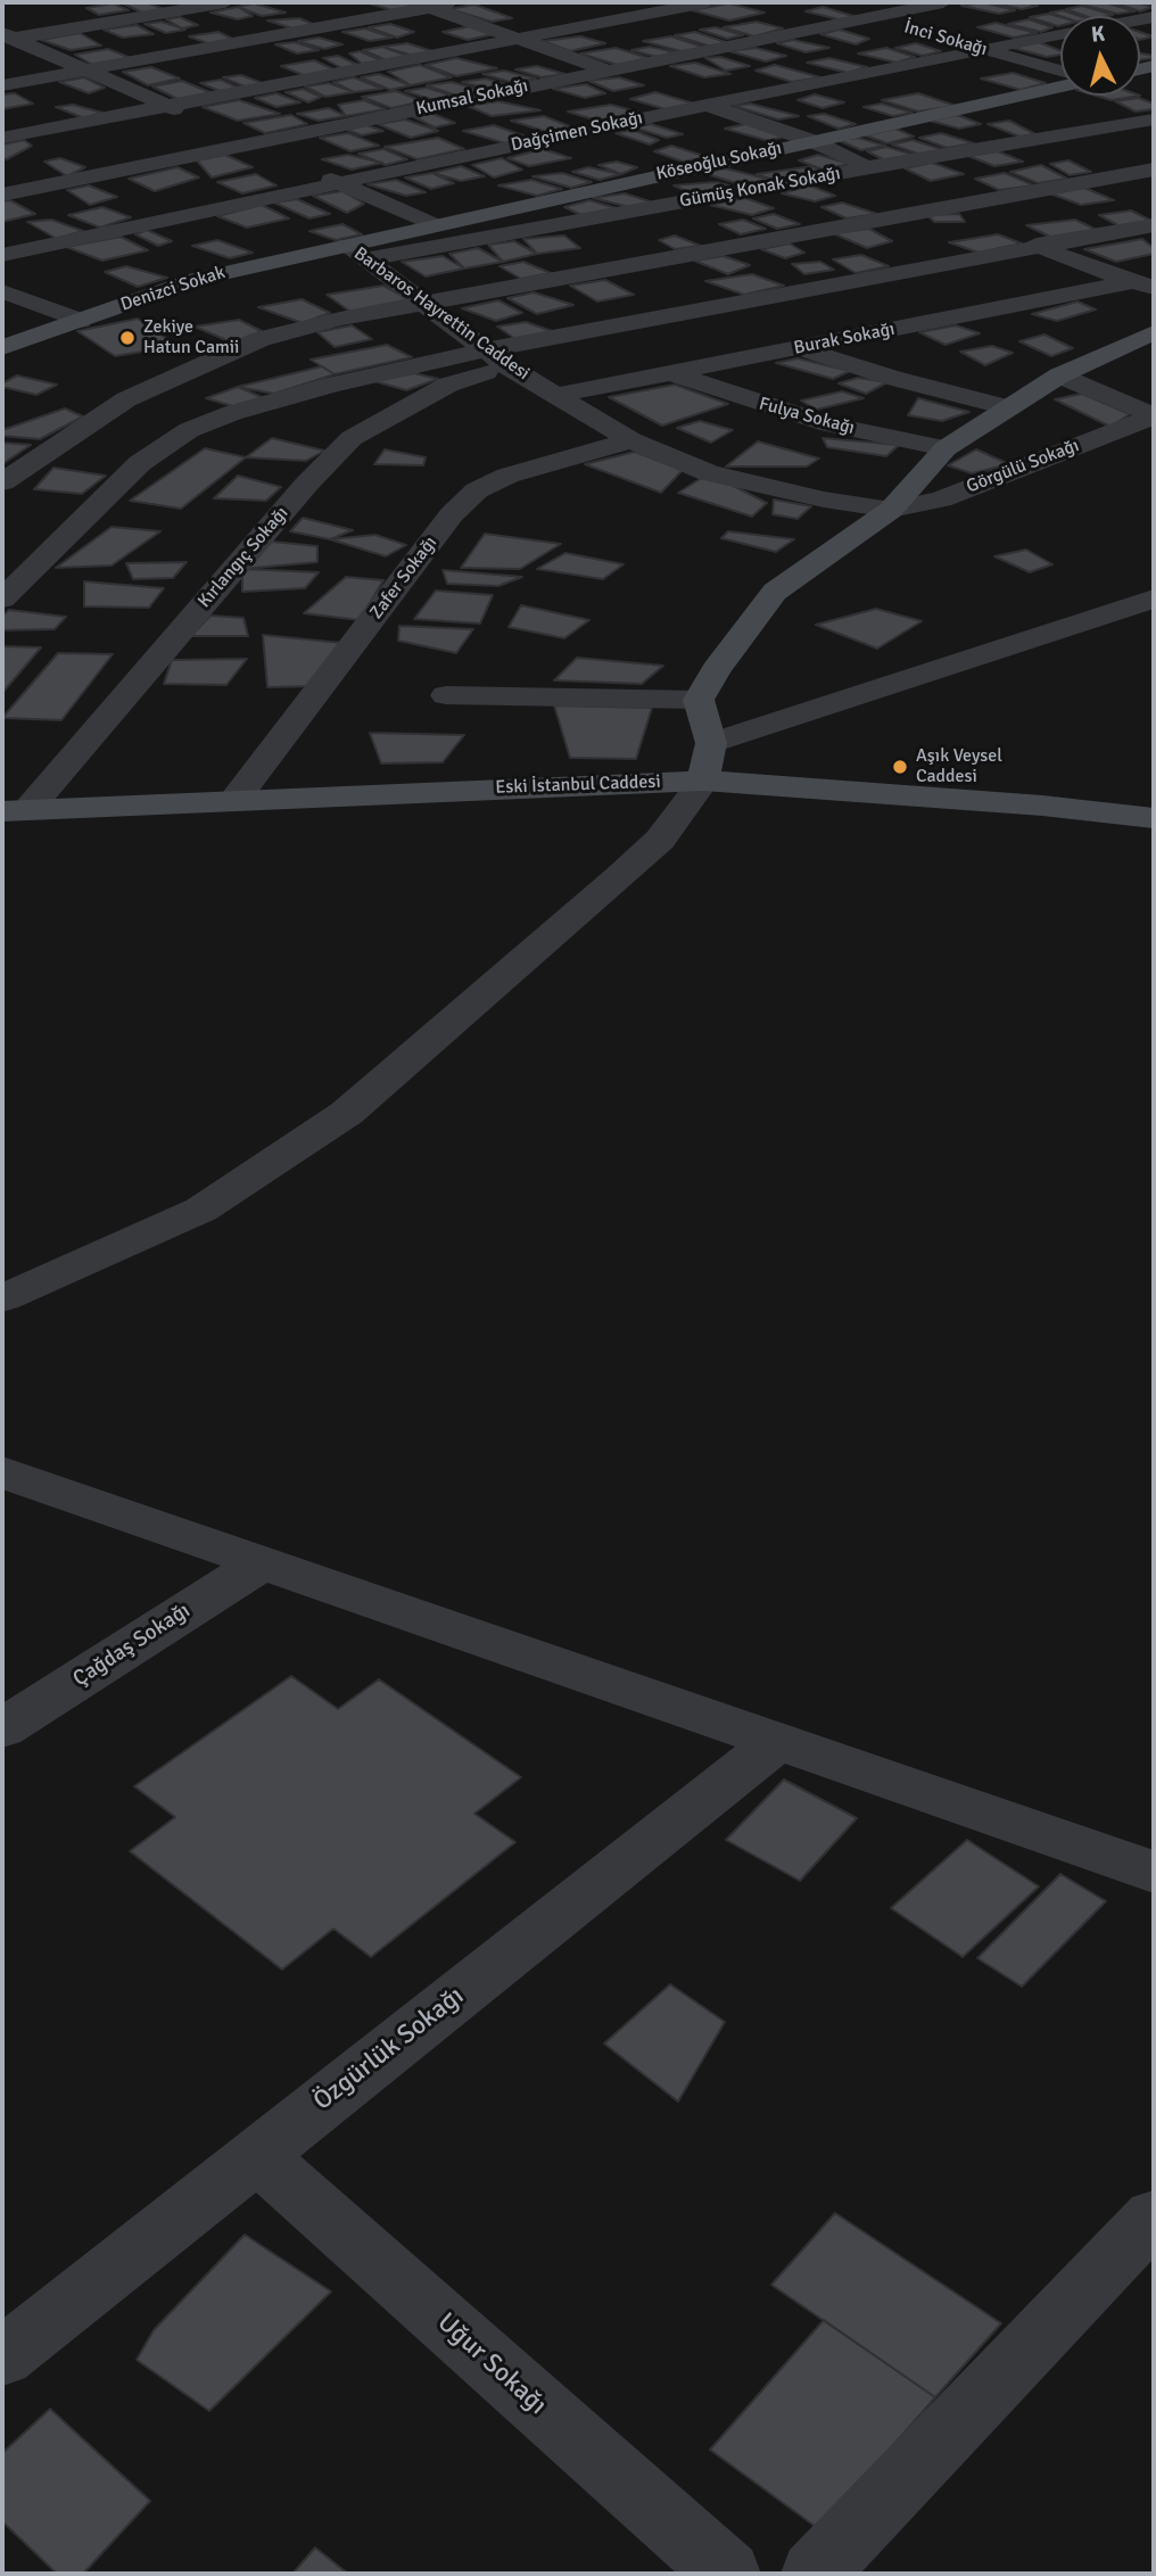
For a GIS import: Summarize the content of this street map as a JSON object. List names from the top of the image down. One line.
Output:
{"streets":{"street":["İnci Sokağı","Kumsal Sokağı","Dağçimen Sokağı","Köseoğlu Sokağı","Gümüş Konak Sokağı","Denizci Sokak","Barbaros Hayrettin Caddesi","Burak Sokağı","Fulya Sokağı","Görgülü Sokağı","Kırlangıç Sokağı","Zafer Sokağı","Eski İstanbul Caddesi","Çağdaş Sokağı","Özgürlük Sokağı","Uğur Sokağı"]},"crossings":[["İnci Sokağı","Kumsal Sokağı"],["İnci Sokağı","Dağçimen Sokağı"],["Köseoğlu Sokağı","Gümüş Konak Sokağı"],["Köseoğlu Sokağı","Denizci Sokak"],["Köseoğlu Sokağı","Barbaros Hayrettin Caddesi"],["Gümüş Konak Sokağı","Denizci Sokak"],["Gümüş Konak Sokağı","Barbaros Hayrettin Caddesi"],["Denizci Sokak","Barbaros Hayrettin Caddesi"],["Barbaros Hayrettin Caddesi","Burak Sokağı"],["Barbaros Hayrettin Caddesi","Görgülü Sokağı"],["Barbaros Hayrettin Caddesi","Kırlangıç Sokağı"],["Barbaros Hayrettin Caddesi","Zafer Sokağı"],["Burak Sokağı","Fulya Sokağı"],["Kırlangıç Sokağı","Eski İstanbul Caddesi"],["Zafer Sokağı","Eski İstanbul Caddesi"],["Özgürlük Sokağı","Uğur Sokağı"]],"places":["Zekiye Hatun Camii","Aşık Veysel Caddesi"],"north":"top"}
